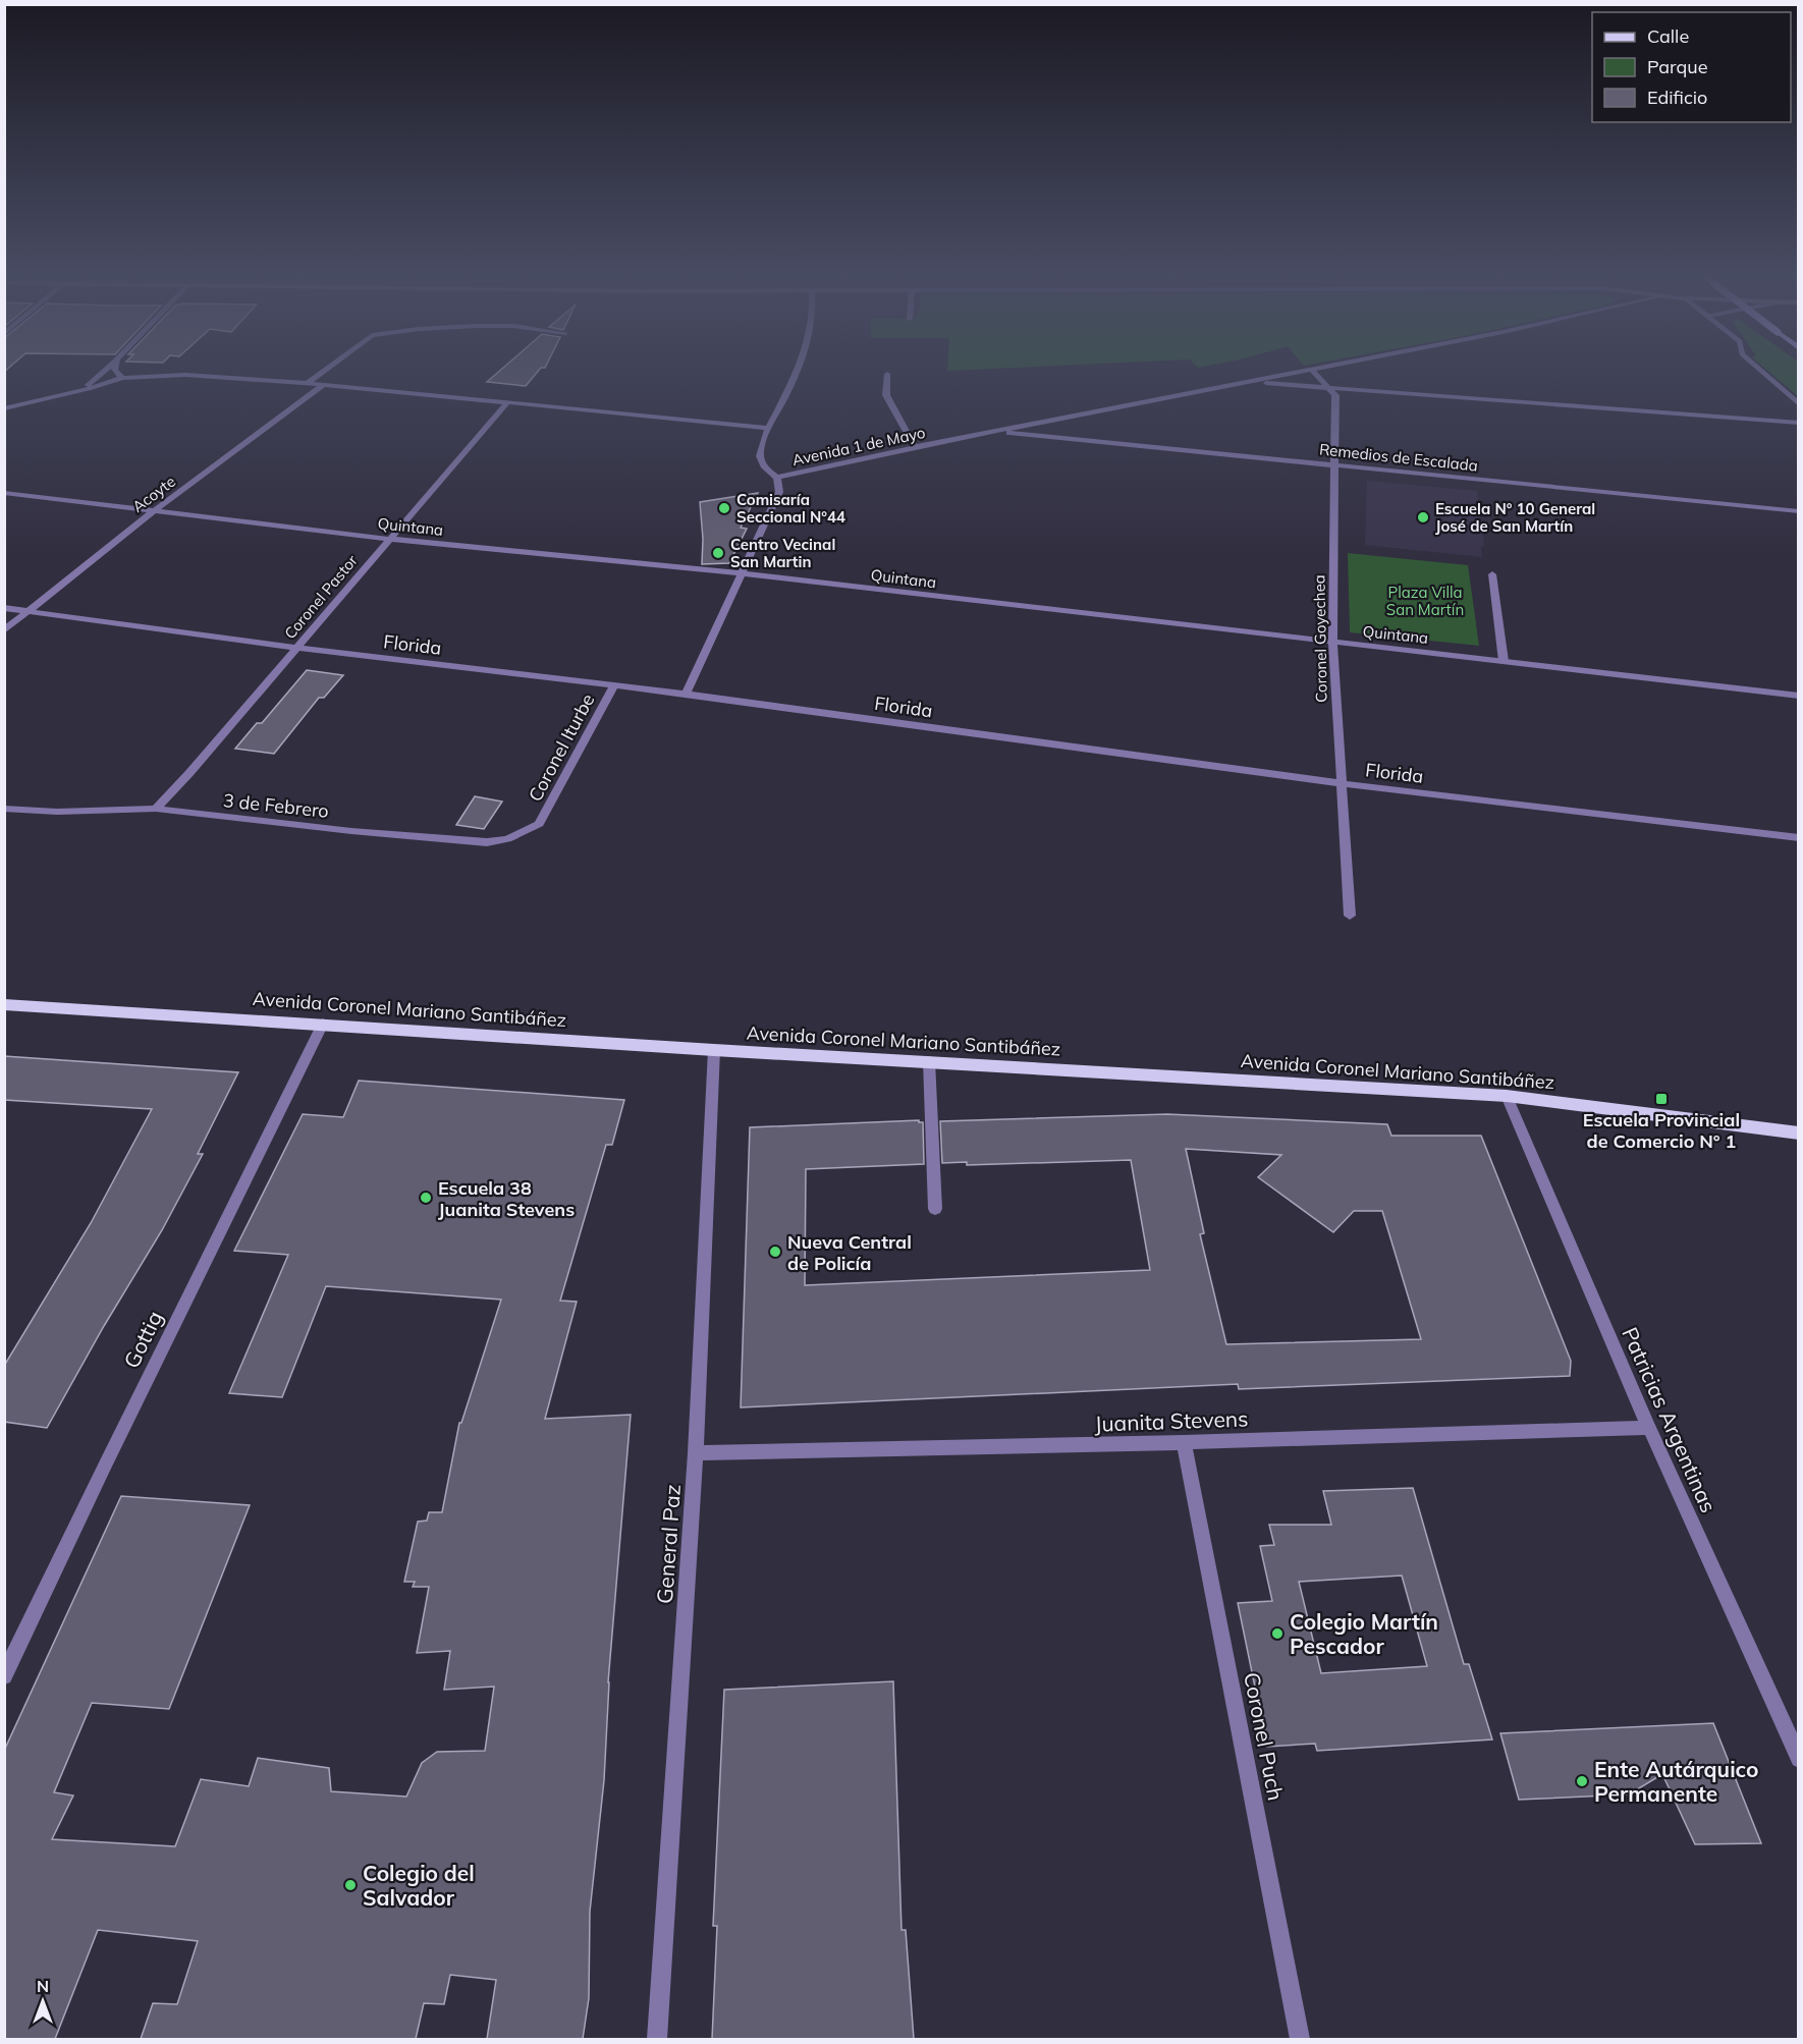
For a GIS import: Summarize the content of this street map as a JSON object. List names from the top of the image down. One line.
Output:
{"streets":{"main road":["Avenida Coronel Mariano Santibáñez"],"street":["Avenida 1 de Mayo","Remedios de Escalada","Acoyte","Quintana","Coronel Pastor","Coronel Goyechea","Florida","Coronel Iturbe","3 de Febrero","Gottig","Patricias Argentinas","Juanita Stevens","General Paz","Coronel Puch"]},"crossings":[["Avenida 1 de Mayo","Remedios de Escalada"],["Remedios de Escalada","Coronel Goyechea"],["Acoyte","Quintana"],["Acoyte","Florida"],["Quintana","Coronel Pastor"],["Quintana","Coronel Goyechea"],["Coronel Pastor","Florida"],["Coronel Pastor","3 de Febrero"],["Coronel Goyechea","Florida"],["Florida","Coronel Iturbe"],["Coronel Iturbe","3 de Febrero"],["Avenida Coronel Mariano Santibáñez","Gottig"],["Avenida Coronel Mariano Santibáñez","Patricias Argentinas"],["Avenida Coronel Mariano Santibáñez","General Paz"],["Patricias Argentinas","Juanita Stevens"],["Juanita Stevens","General Paz"],["Juanita Stevens","Coronel Puch"]],"parks":["Plaza Villa San Martín"],"places":{"other":["Comisaría Seccional N°44","Escuela N° 10 General José de San Martín","Centro Vecinal San Martin","Escuela 38 Juanita Stevens","Nueva Central de Policía","Colegio Martín Pescador","Ente Autárquico Permanente","Colegio del Salvador"],"transit":["Escuela Provincial de Comercio N° 1"]},"legend":["Calle","Parque","Edificio"],"north":"top"}
